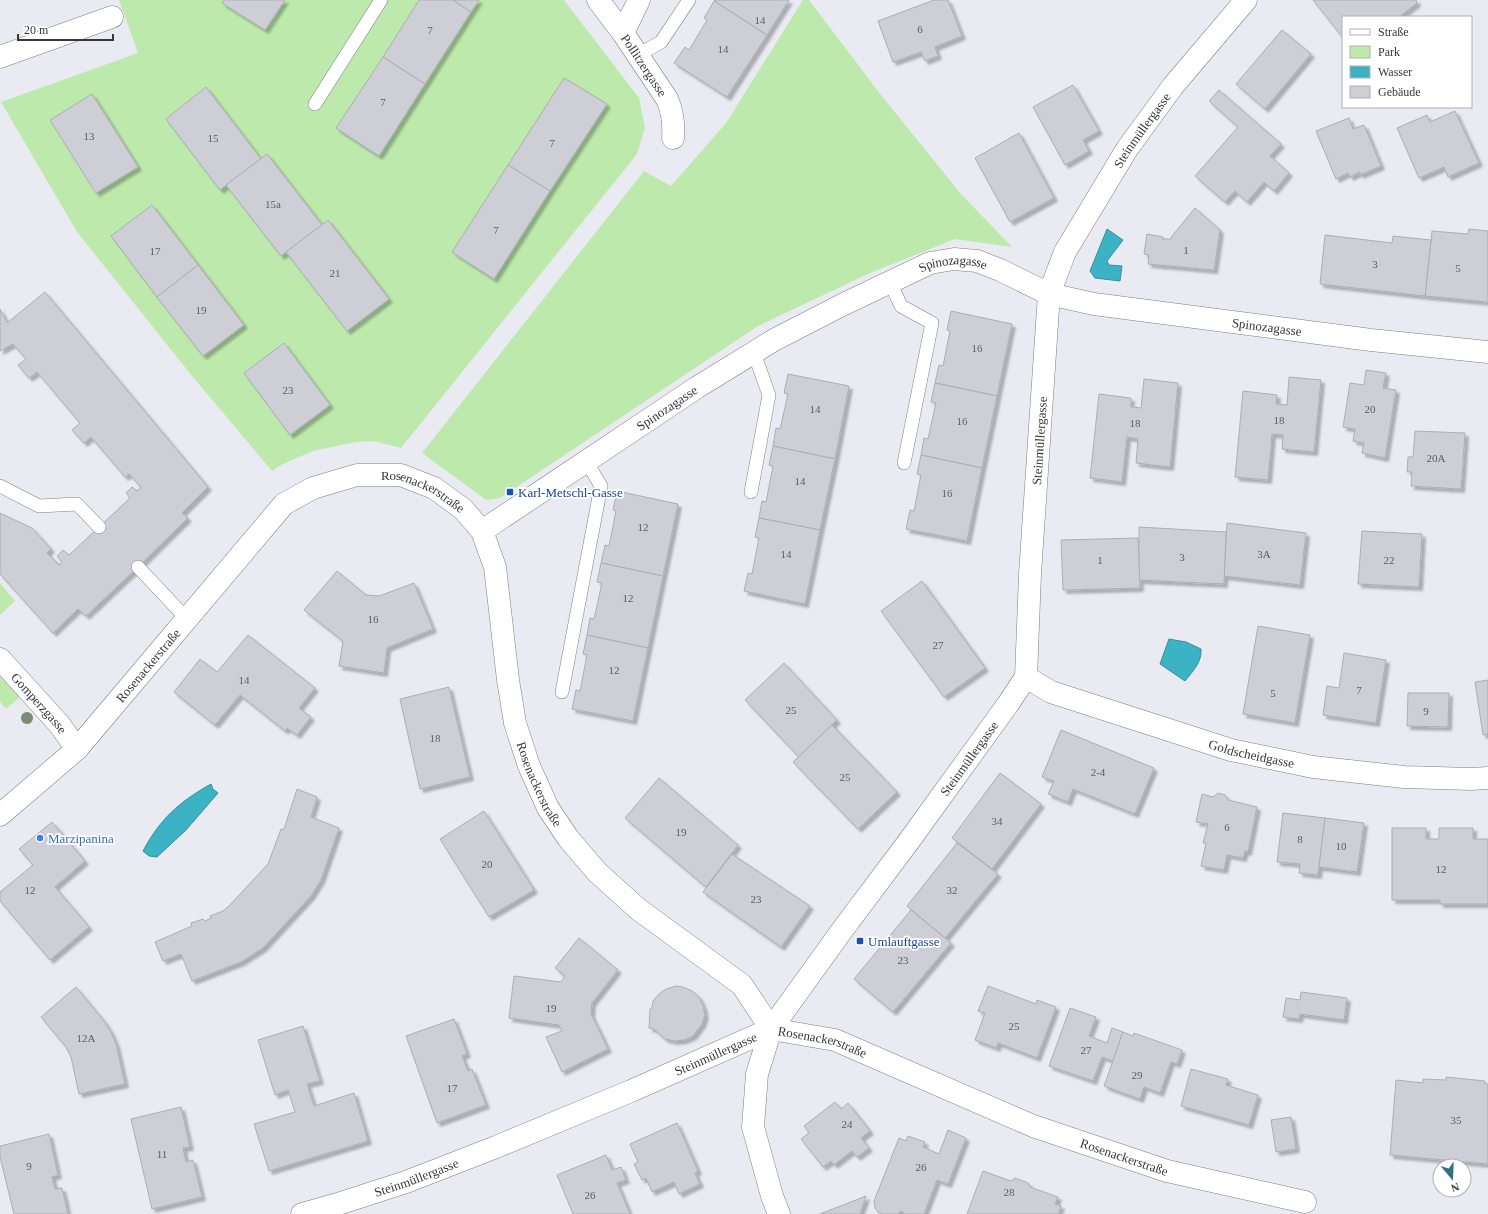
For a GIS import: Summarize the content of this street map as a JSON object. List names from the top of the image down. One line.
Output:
{"streets":{"street":["Pollitzergasse","Steinmüllergasse","Spinozagasse","Rosenackerstraße","Gomperzgasse","Goldscheidgasse"]},"crossings":[["Steinmüllergasse","Spinozagasse"],["Steinmüllergasse","Rosenackerstraße"],["Steinmüllergasse","Goldscheidgasse"],["Spinozagasse","Rosenackerstraße"],["Rosenackerstraße","Gomperzgasse"]],"places":{"transit":["Karl-Metschl-Gasse","Umlauftgasse"],"other":["Marzipanina"]},"house_numbers":["14","6","7","14","7","13","15","7","15a","7","1","17","3","5","21","19","16","23","14","20","18","16","18","20A","14","16","12","14","3A","3","1","22","12","16","27","12","14","7","5","25","9","18","2-4","25","34","6","19","8","10","20","12","12","32","23","23","19","25","12A","27","29","17","35","24","11","9","26","28","26"],"legend":["Straße","Park","Wasser","Gebäude"],"scale_bar":"20 m","north":"bottom"}
